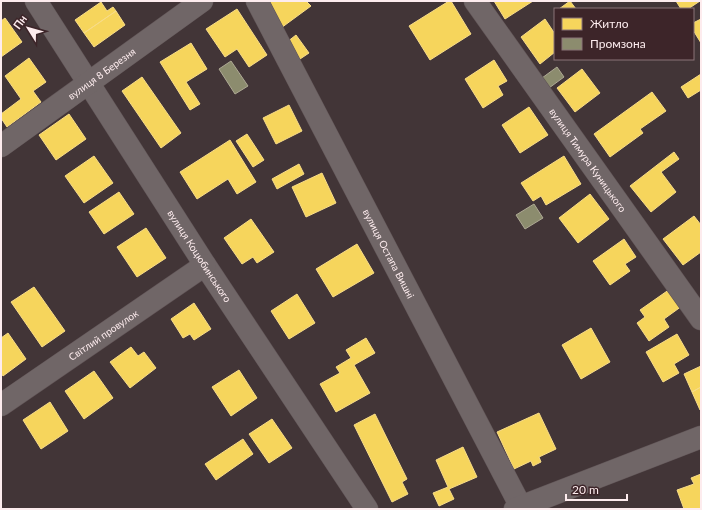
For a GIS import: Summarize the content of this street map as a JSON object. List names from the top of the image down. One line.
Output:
{"streets":{"street":["вулиця 8 Березня","вулиця Тимура Куницького","вулиця Остапа Вишні","вулиця Коцюбинського","Світлий провулок"]},"crossings":[["вулиця 8 Березня","вулиця Коцюбинського"],["вулиця Коцюбинського","Світлий провулок"]],"legend":["Житло","Промзона"],"scale_bar":"20 m","north":"top left"}
